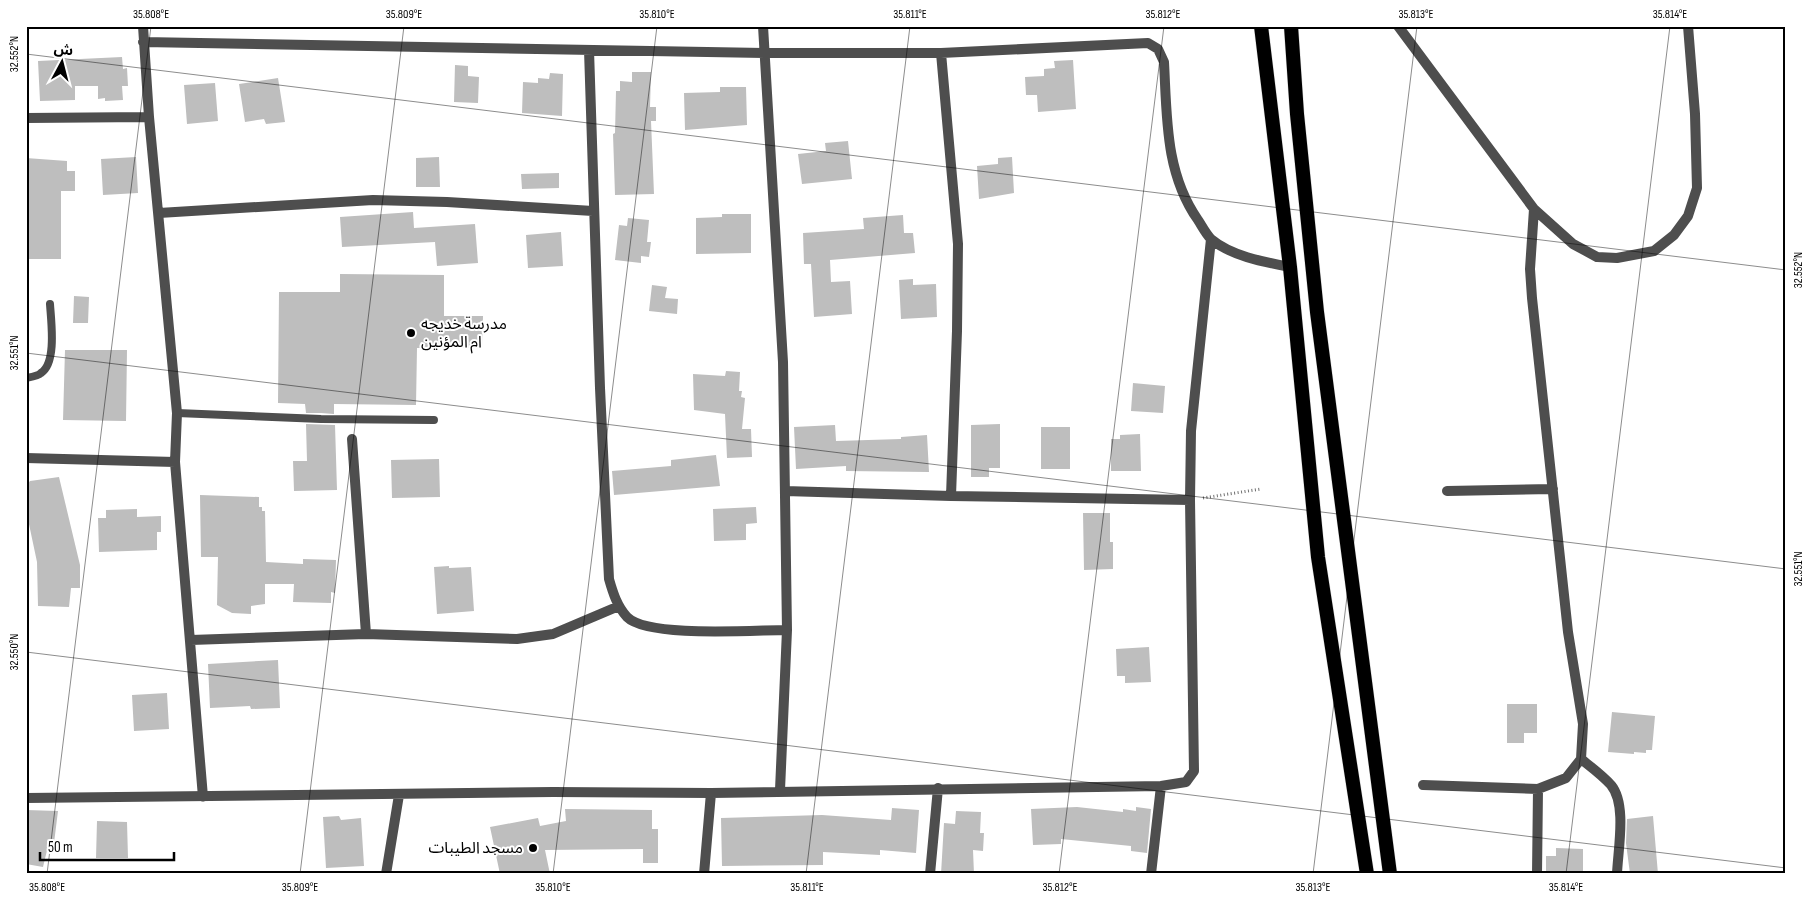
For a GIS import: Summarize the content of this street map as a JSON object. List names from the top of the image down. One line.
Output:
{"places":["مدرسة خديجه ام المؤنين","مسجد الطيبات"],"scale_bar":"50 m","north":"top","coordinates":["35.808°E","35.809°E","35.810°E","35.811°E","35.812°E","35.813°E","35.814°E","32.552°N","32.551°N","32.550°N"]}
